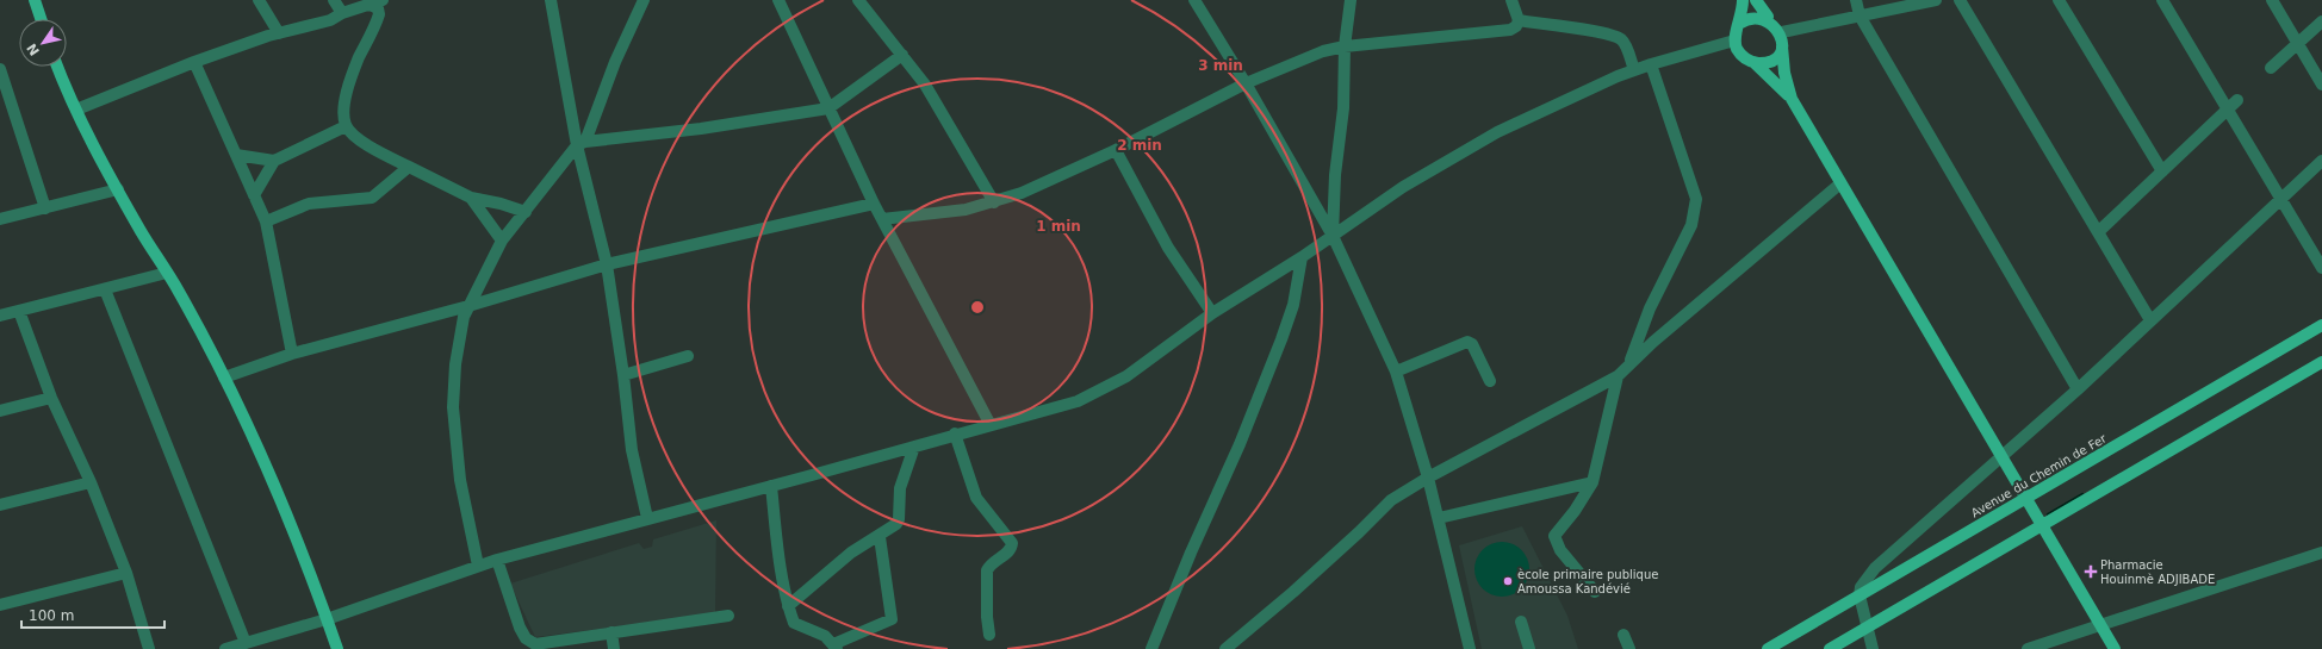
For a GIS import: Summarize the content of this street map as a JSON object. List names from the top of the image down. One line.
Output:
{"streets":{"main road":["Avenue du Chemin de Fer"]},"places":{"health":["Pharmacie Houinmè ADJIBADE"],"other":["ècole primaire publique Amoussa Kandévié"]},"scale_bar":"100 m","north":"bottom left","rings":["3 min","2 min","1 min"]}
